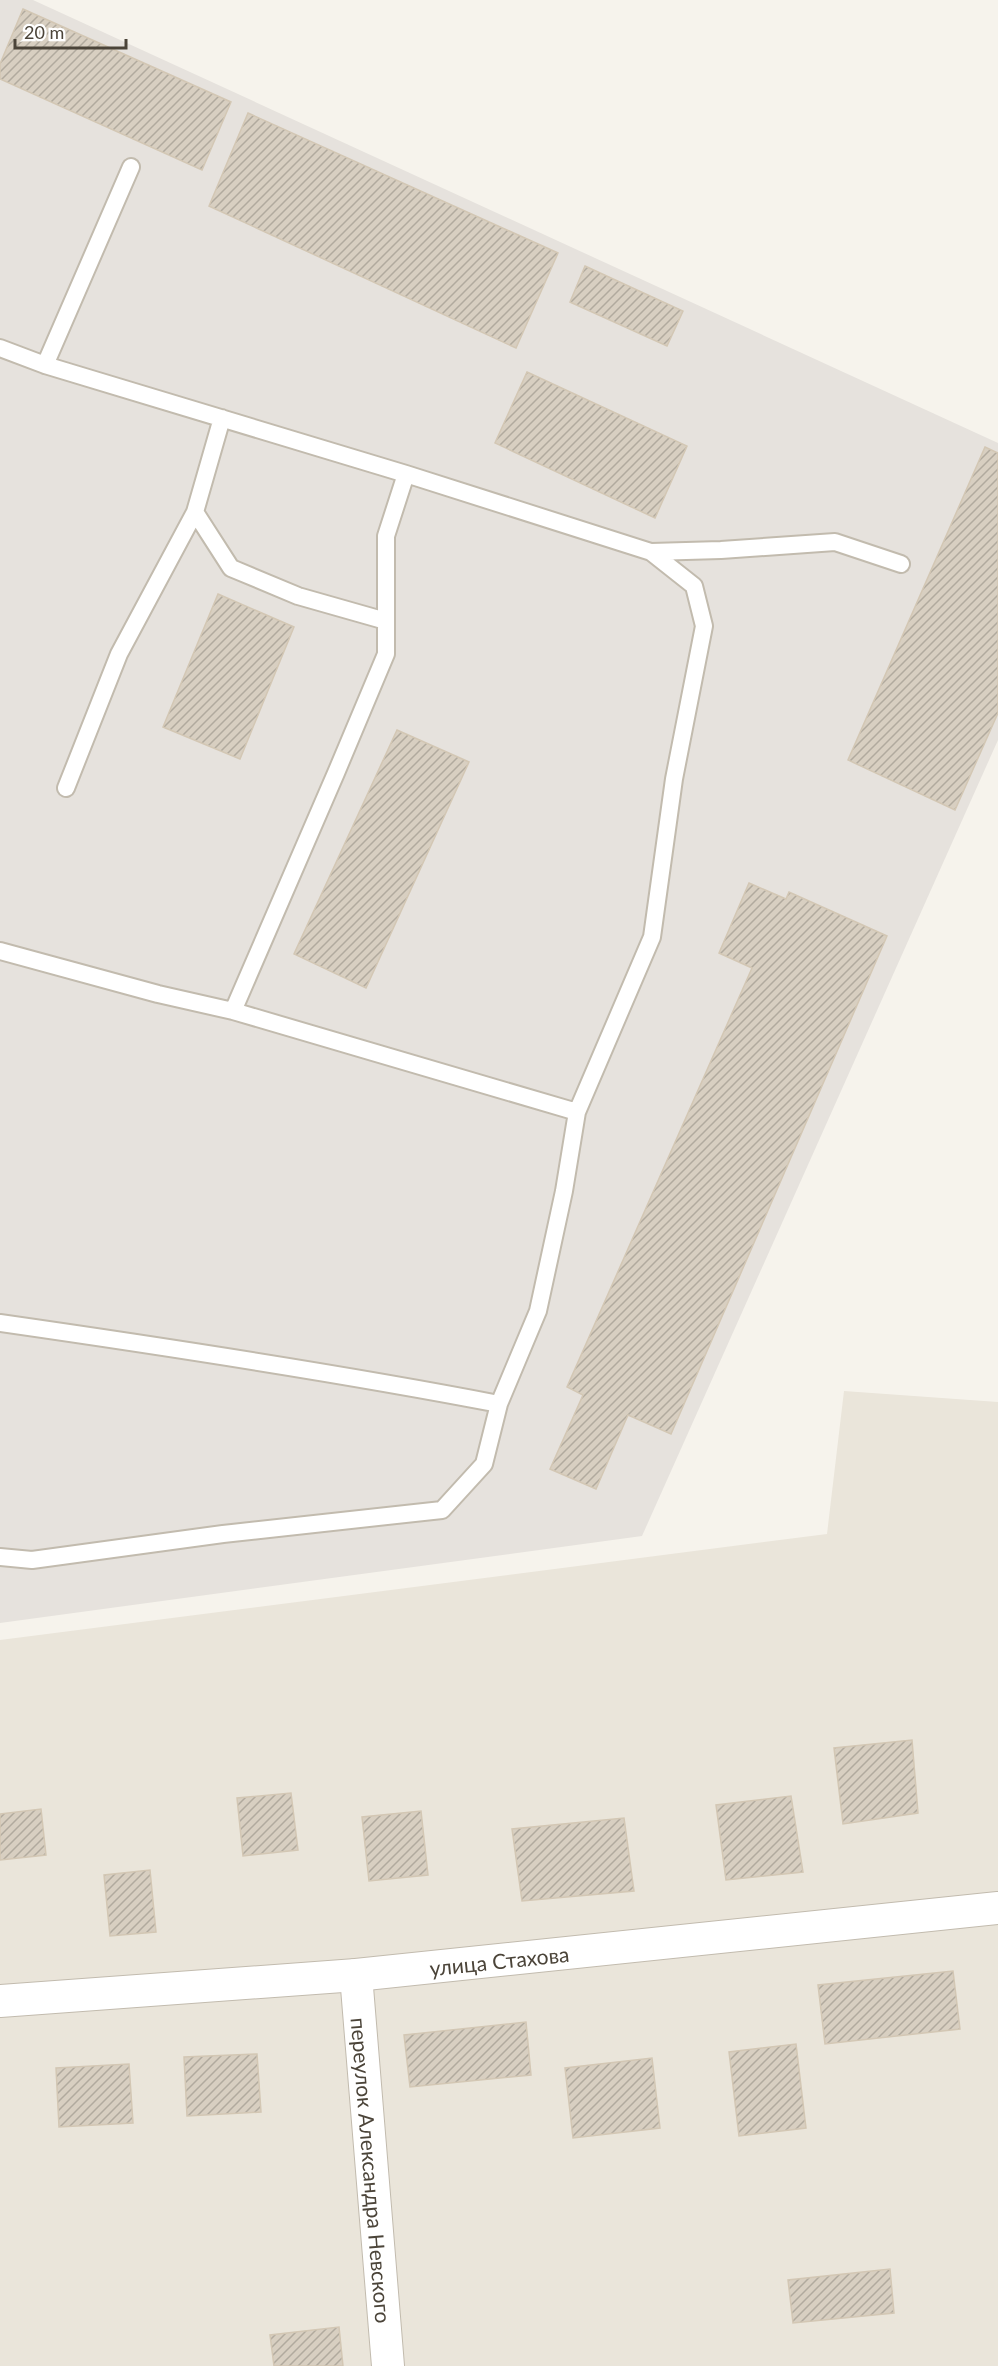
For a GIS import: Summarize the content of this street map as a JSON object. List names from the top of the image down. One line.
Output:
{"streets":{"street":["улица Стахова","переулок Александра Невского"]},"crossings":[["улица Стахова","переулок Александра Невского"]],"scale_bar":"20 m"}
